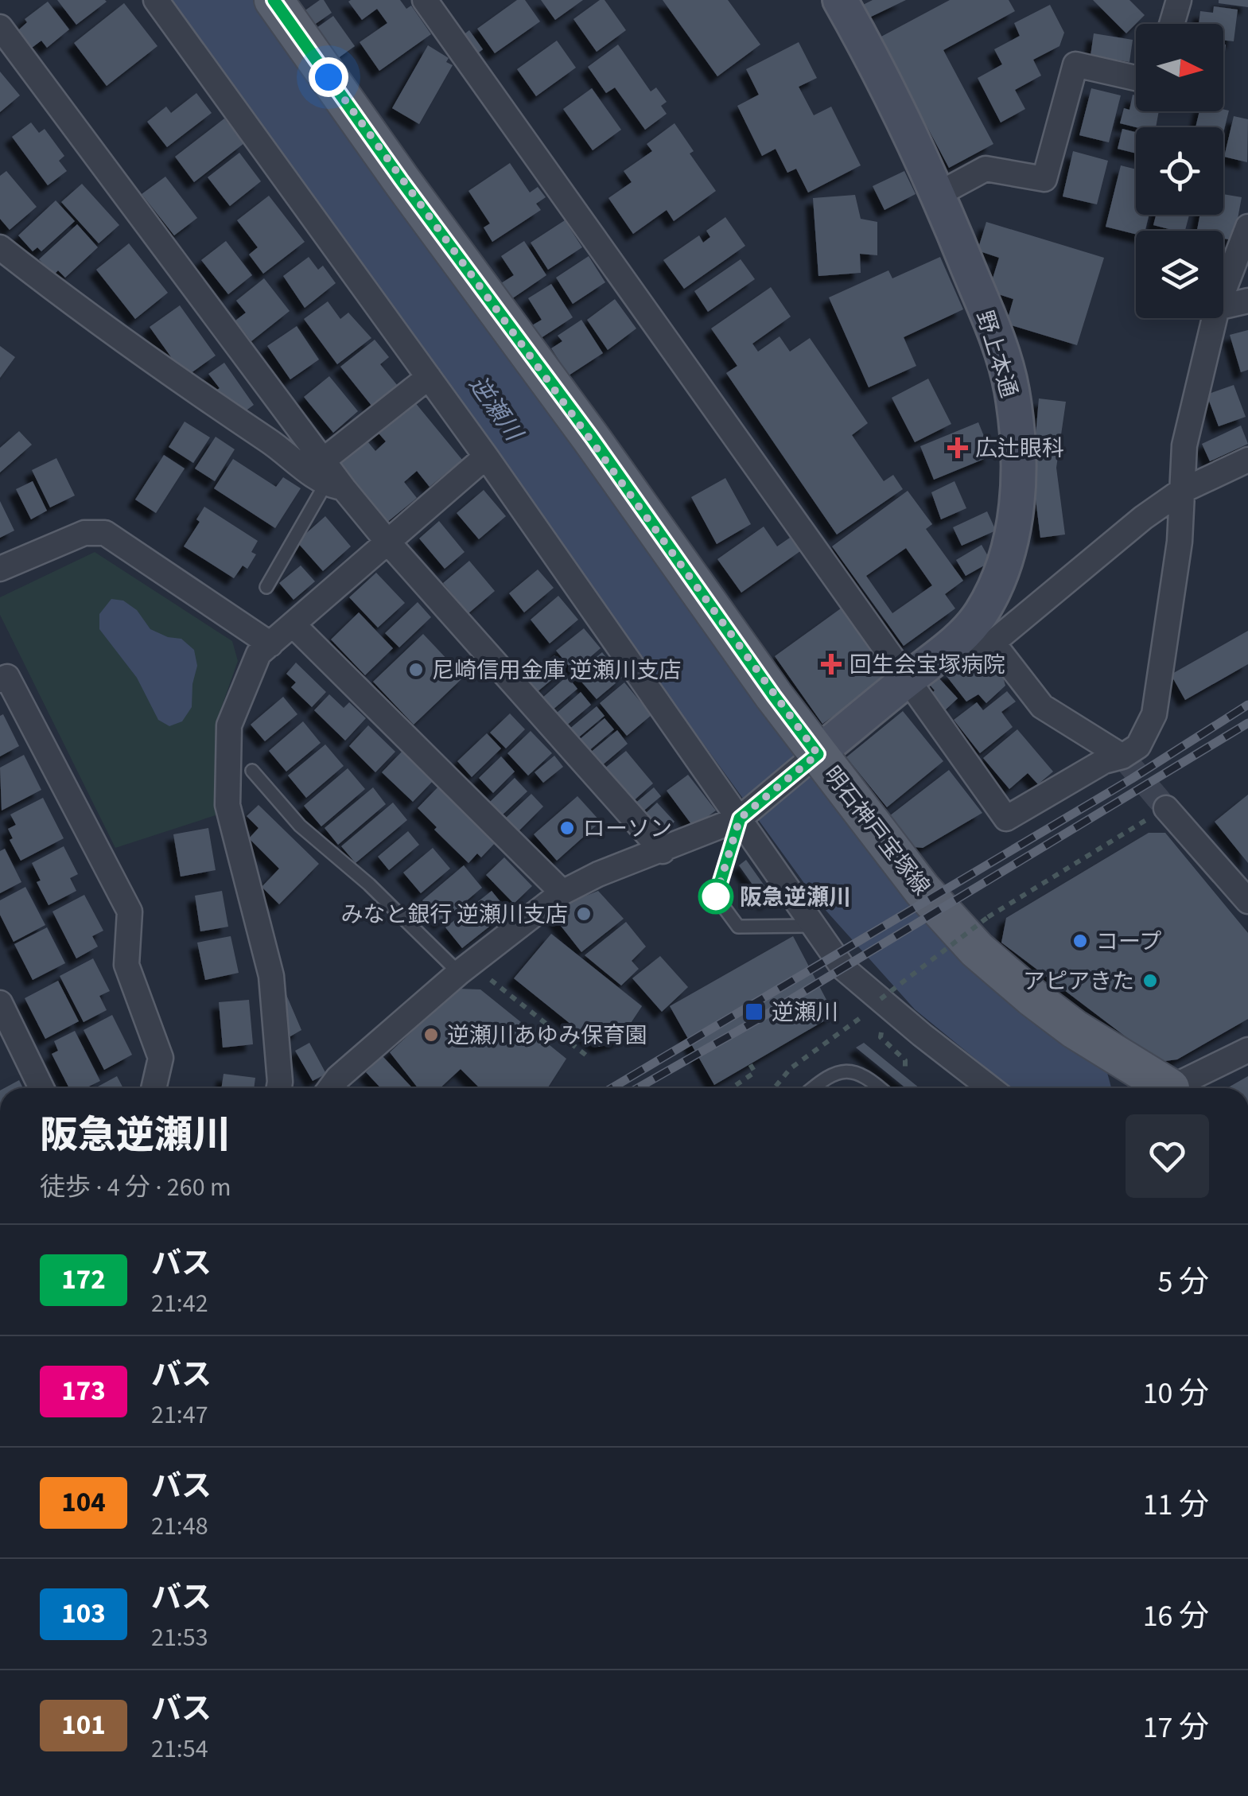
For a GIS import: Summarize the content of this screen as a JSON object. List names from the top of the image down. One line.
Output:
{"streets":{"main road":["明石神戸宝塚線"],"street":["野上本通"]},"crossings":[["野上本通","明石神戸宝塚線"]],"water":["逆瀬川"],"places":{"health":["広辻眼科","回生会宝塚病院"],"other":["尼崎信用金庫 逆瀬川支店","ローソン","阪急逆瀬川","みなと銀行 逆瀬川支店","コープ","アピアきた","逆瀬川あゆみ保育園"],"transit":["逆瀬川"]},"lines":["bus line 172"],"north":"right","page":{"heading":["阪急逆瀬川","徒歩 · 4 分 · 260 m"],"list":[{"mark":"172","name":"バス","note":"21:42","value":"5 分"},{"mark":"173","name":"バス","note":"21:47","value":"10 分"},{"mark":"104","name":"バス","note":"21:48","value":"11 分"},{"mark":"103","name":"バス","note":"21:53","value":"16 分"},{"mark":"101","name":"バス","note":"21:54","value":"17 分"}]}}
